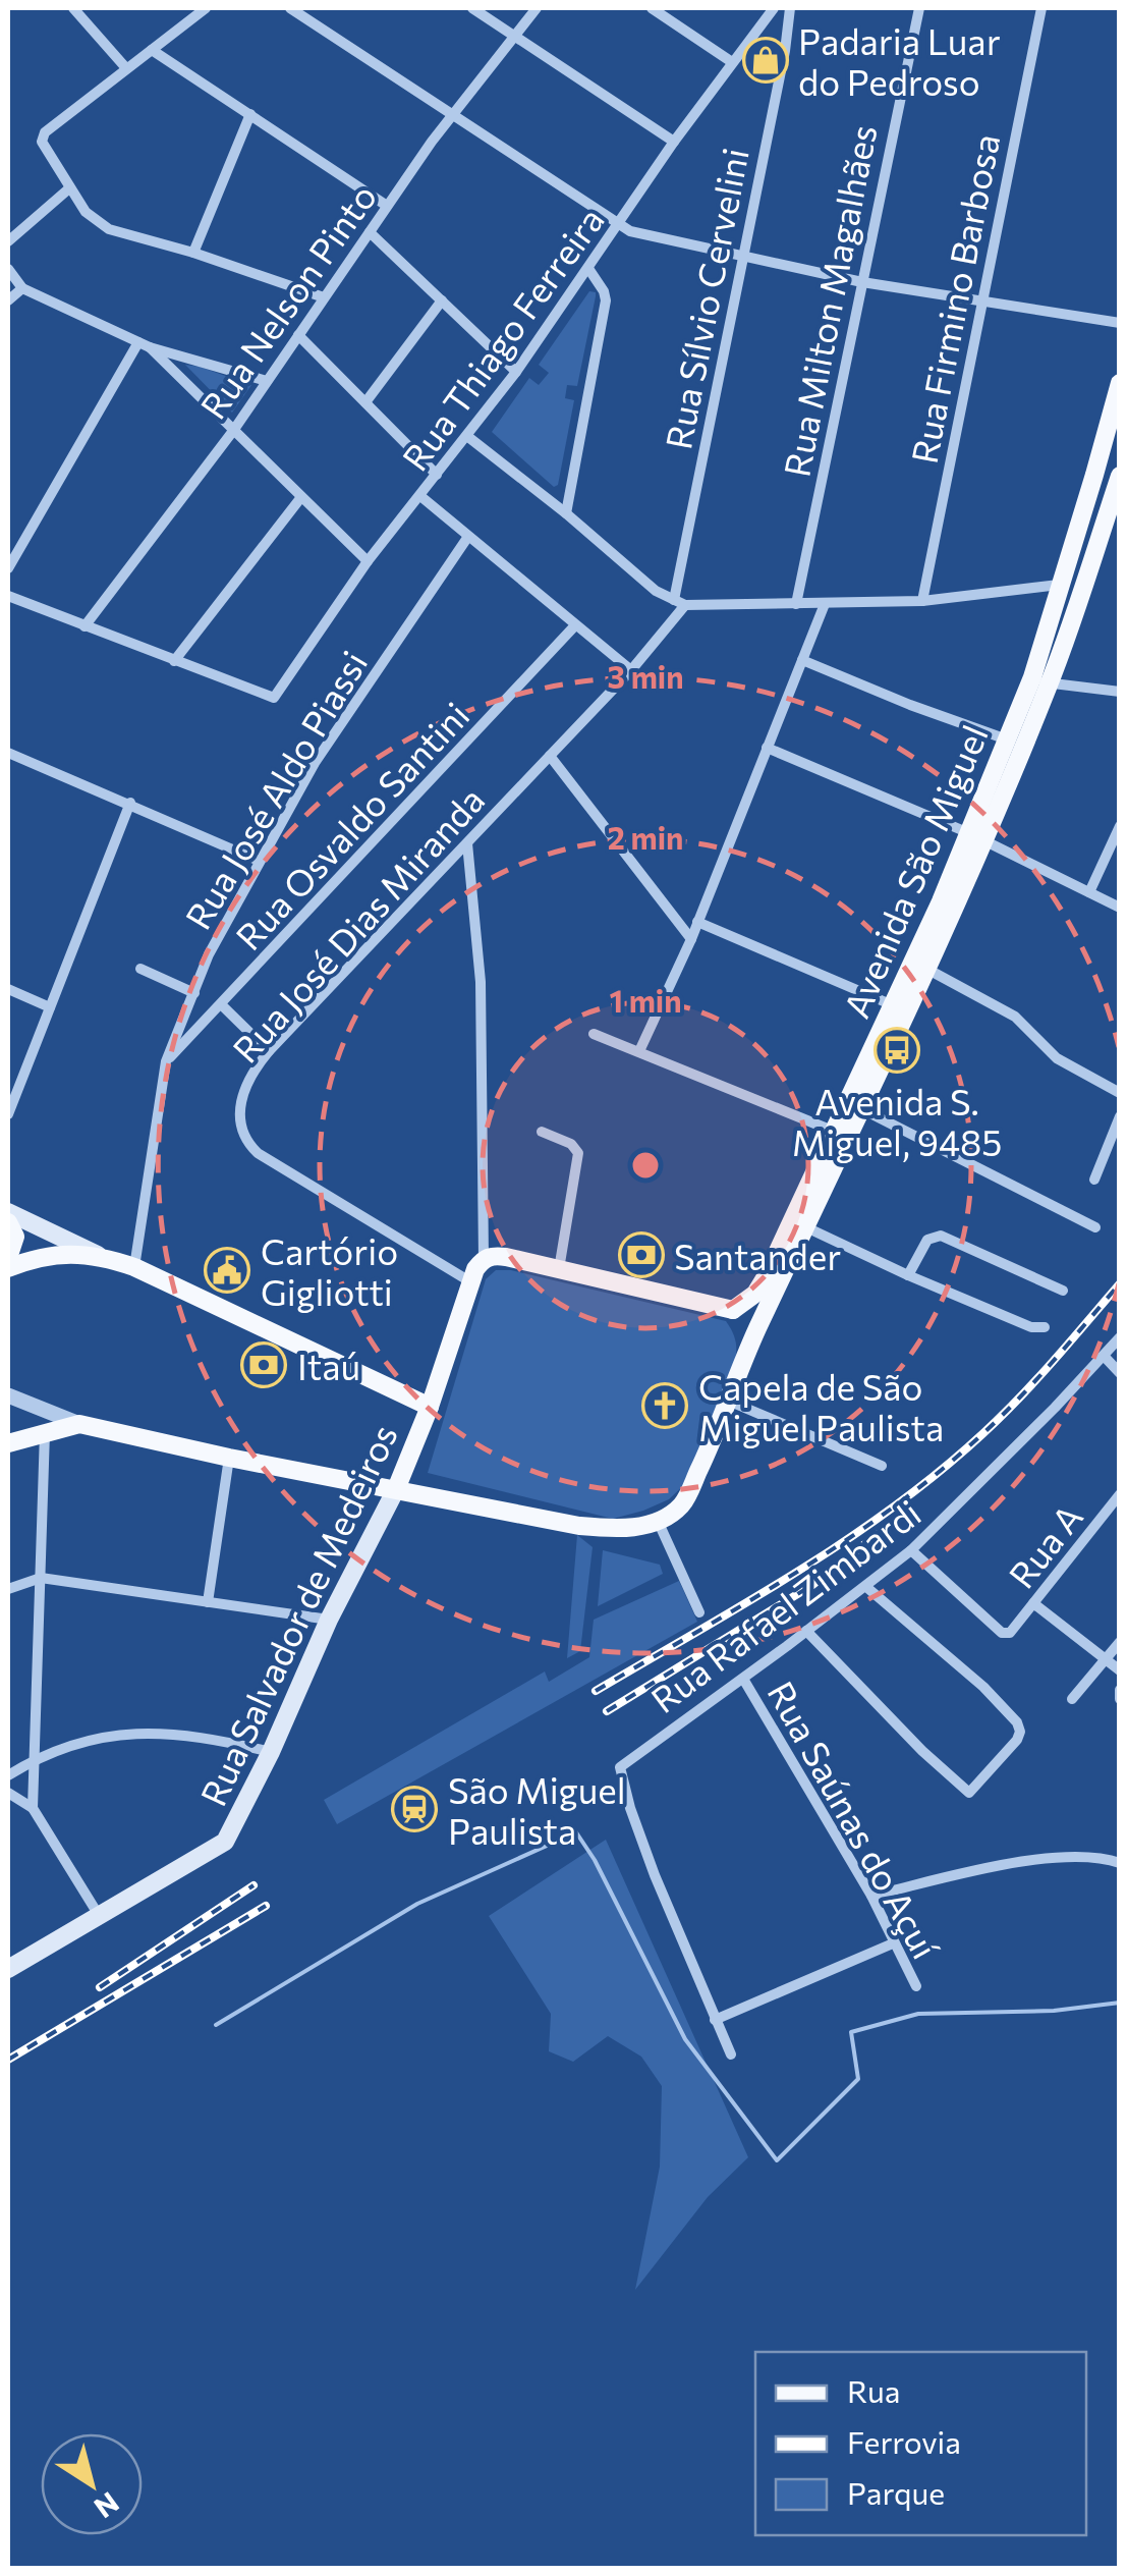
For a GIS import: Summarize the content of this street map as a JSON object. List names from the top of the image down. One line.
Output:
{"streets":{"main road":["Avenida São Miguel","Rua Salvador de Medeiros"],"street":["Rua Sílvio Cervelini","Rua Firmino Barbosa","Rua Nelson Pinto","Rua Milton Magalhães","Rua Thiago Ferreira","Rua José Aldo Piassi","Rua Osvaldo Santini","Rua José Dias Miranda","Rua A","Rua Rafael Zimbardi","Rua Saúnas do Açuí"]},"crossings":[["Rua Sílvio Cervelini","Rua José Dias Miranda"],["Rua José Aldo Piassi","Rua Osvaldo Santini"],["Rua José Dias Miranda","Rua Salvador de Medeiros"],["Rua A","Rua Rafael Zimbardi"],["Rua Rafael Zimbardi","Rua Saúnas do Açuí"]],"places":{"shop":["Padaria Luar do Pedroso"],"bus stop":["Avenida S. Miguel, 9485"],"bank":["Santander","Itaú"],"public building":["Cartório Gigliotti"],"church":["Capela de São Miguel Paulista"],"station":["São Miguel Paulista"]},"legend":["Rua","Ferrovia","Parque"],"north":"bottom right","rings":["3 min","2 min","1 min"]}
